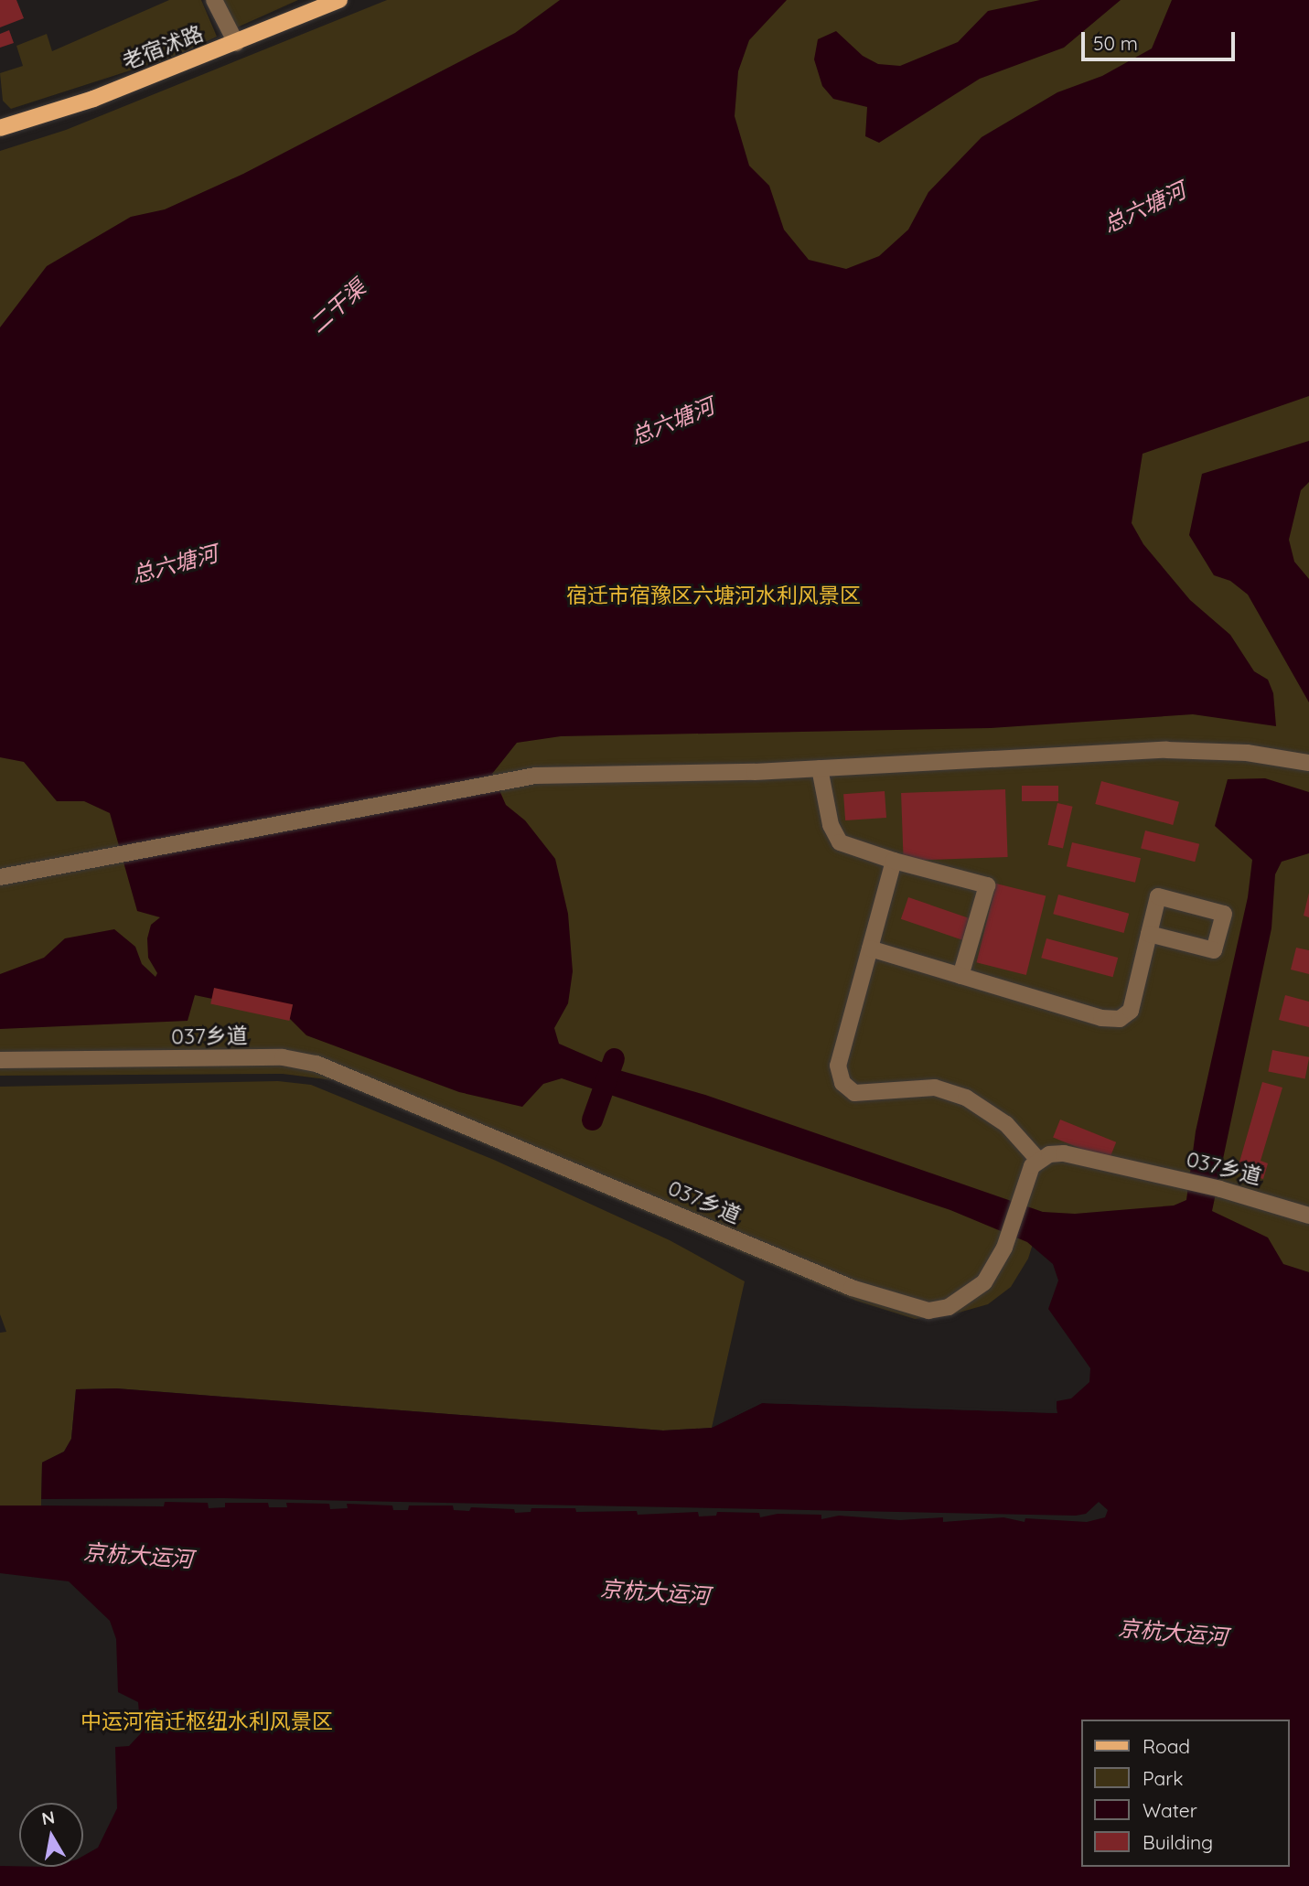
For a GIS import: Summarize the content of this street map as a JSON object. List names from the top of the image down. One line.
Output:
{"streets":{"main road":["老宿沭路"],"street":["037乡道"]},"water":["总六塘河","二干渠","京杭大运河"],"parks":["宿迁市宿豫区六塘河水利风景区","中运河宿迁枢纽水利风景区"],"legend":["Road","Park","Water","Building"],"scale_bar":"50 m","north":"top"}
